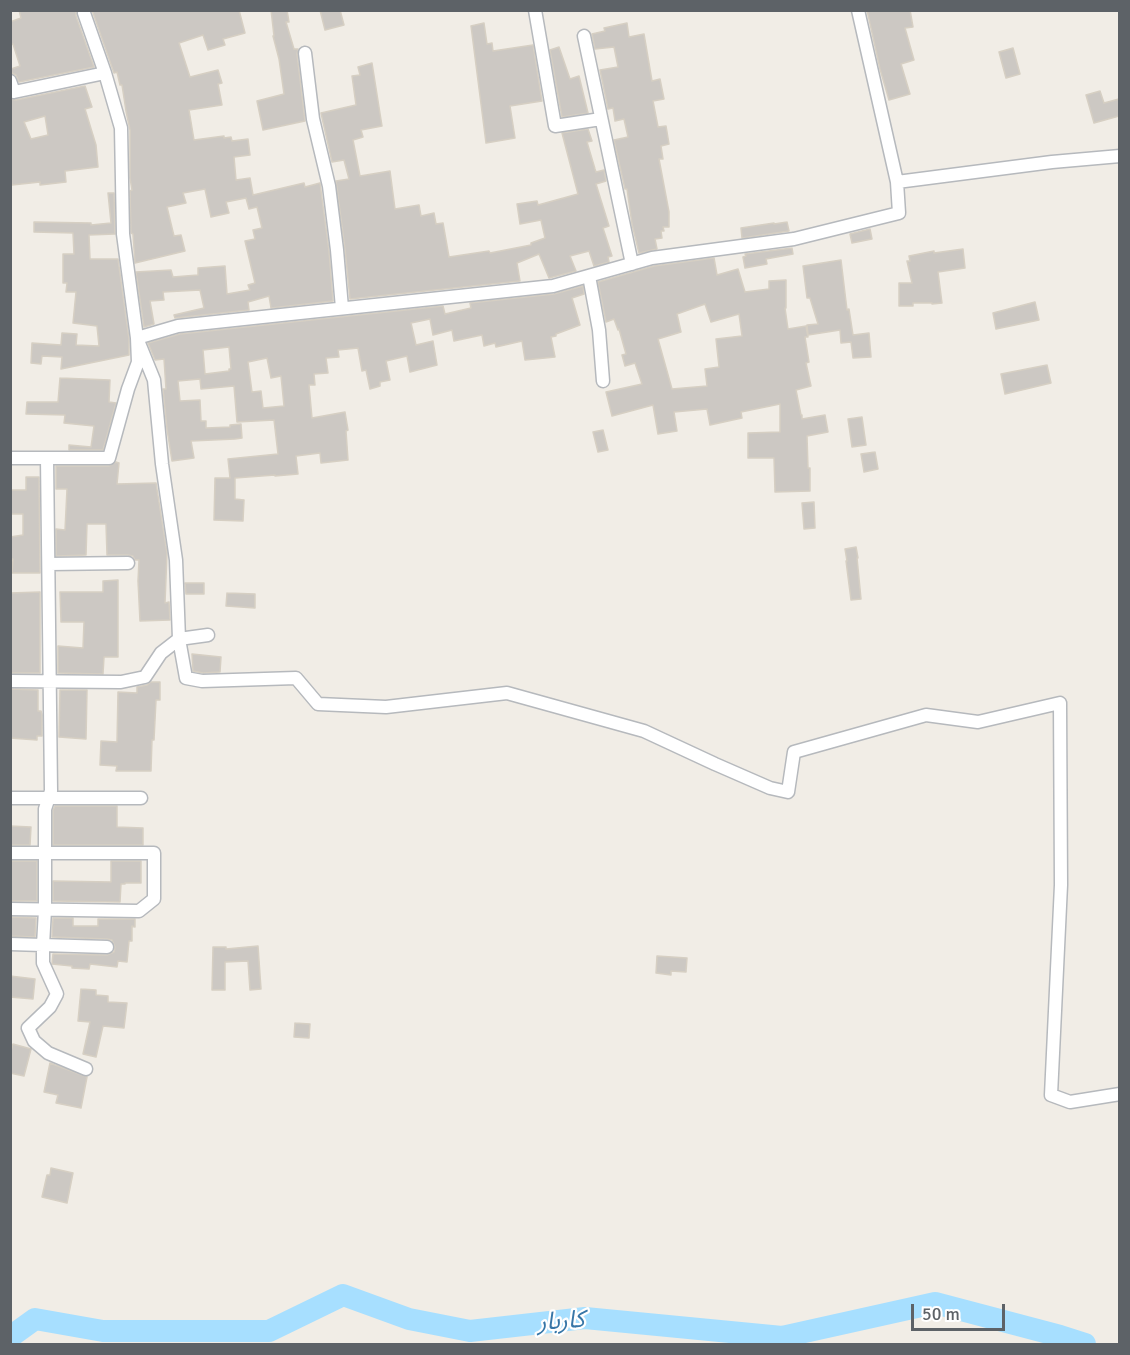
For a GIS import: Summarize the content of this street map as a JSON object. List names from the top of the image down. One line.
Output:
{"water":["کاربار"],"scale_bar":"50 m"}
